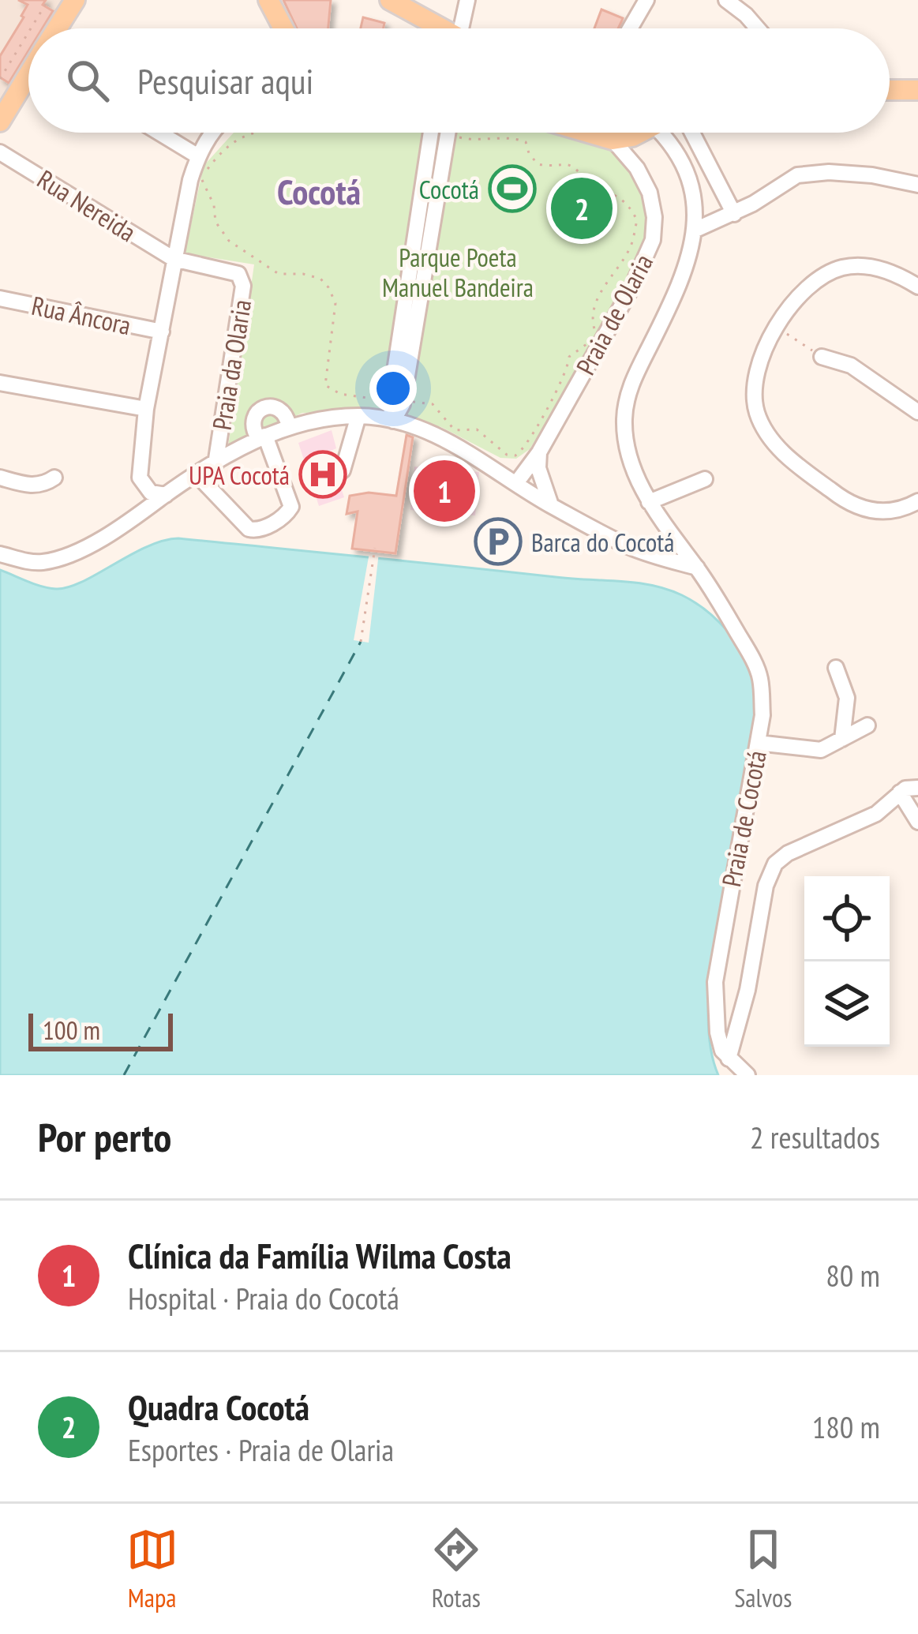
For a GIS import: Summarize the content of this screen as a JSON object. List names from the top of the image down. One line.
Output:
{"streets":{"street":["Rua Nereida","Praia de Olaria","Rua Âncora","Praia da Olaria","Praia de Cocotá"]},"crossings":[["Rua Nereida","Praia da Olaria"]],"districts":["Cocotá"],"parks":["Parque Poeta Manuel Bandeira"],"places":{"sports":["Cocotá"],"hospital":["UPA Cocotá"],"parking":["Barca do Cocotá"]},"scale_bar":"100 m","page":{"search":"Pesquisar aqui","pins":["2","1"],"scale":"100 m","heading":["Por perto","2 resultados"],"list":[{"mark":"1","name":"Clínica da Família Wilma Costa","note":"Hospital · Praia do Cocotá","value":"80 m"},{"mark":"2","name":"Quadra Cocotá","note":"Esportes · Praia de Olaria","value":"180 m"}],"nav":["Mapa","Rotas","Salvos"]}}
